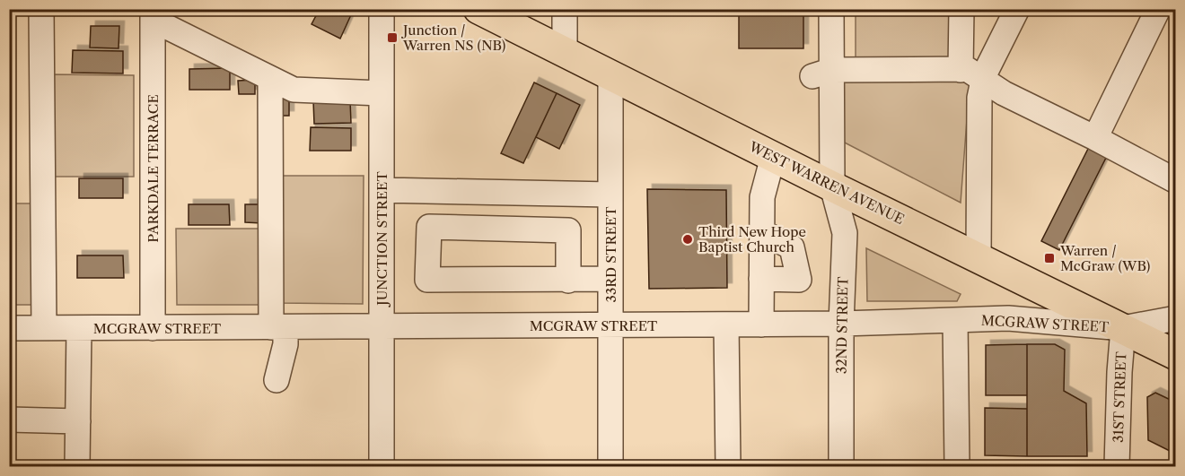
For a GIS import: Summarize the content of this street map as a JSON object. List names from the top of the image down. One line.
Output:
{"streets":{"main road":["WEST WARREN AVENUE"],"street":["PARKDALE TERRACE","JUNCTION STREET","33RD STREET","MCGRAW STREET","32ND STREET","31ST STREET"]},"crossings":[["PARKDALE TERRACE","MCGRAW STREET"],["WEST WARREN AVENUE","33RD STREET"],["WEST WARREN AVENUE","MCGRAW STREET"],["WEST WARREN AVENUE","32ND STREET"],["WEST WARREN AVENUE","31ST STREET"],["JUNCTION STREET","MCGRAW STREET"],["33RD STREET","MCGRAW STREET"],["MCGRAW STREET","32ND STREET"],["MCGRAW STREET","31ST STREET"]],"places":{"transit":["Junction / Warren NS (NB)","Warren / McGraw (WB)"],"other":["Third New Hope Baptist Church"]}}
